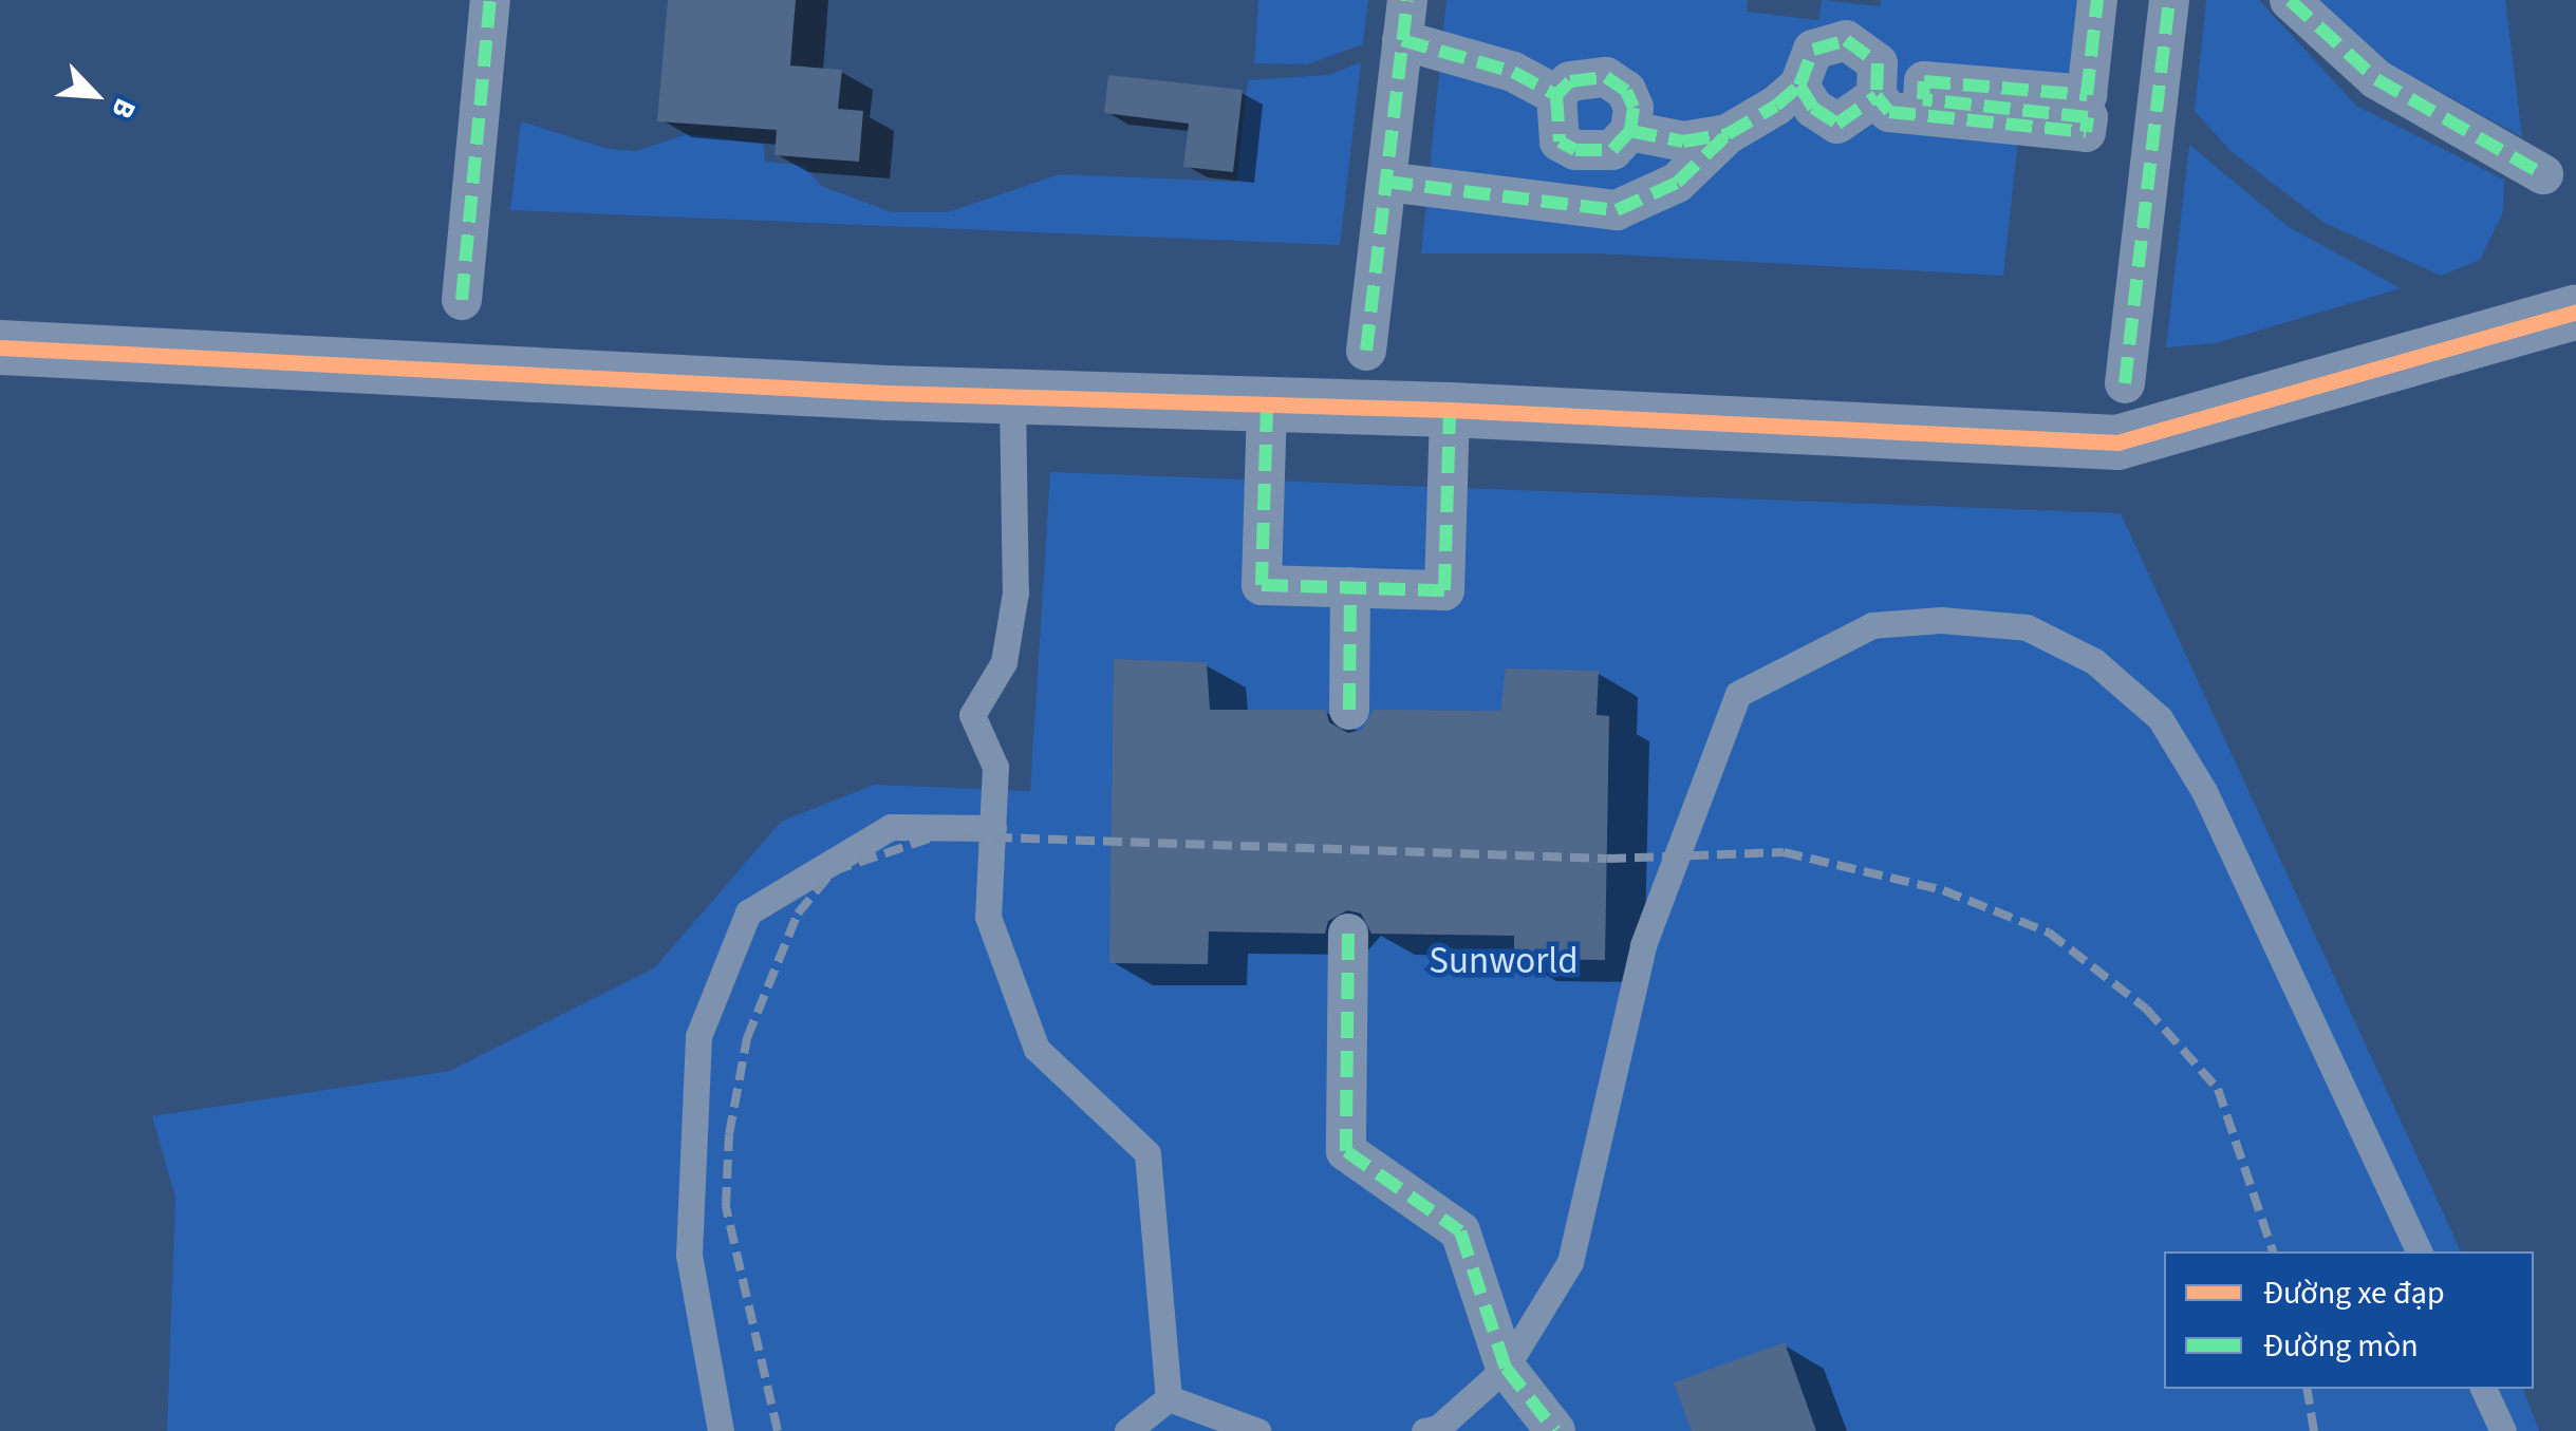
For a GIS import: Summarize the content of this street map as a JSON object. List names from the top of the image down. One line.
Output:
{"parks":["Sunworld"],"legend":["Đường xe đạp","Đường mòn"],"north":"bottom right"}
